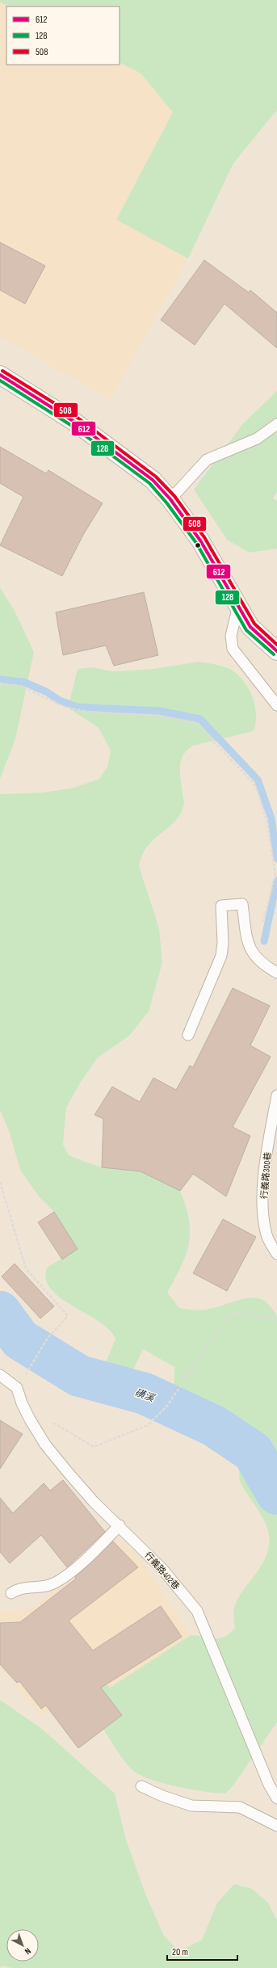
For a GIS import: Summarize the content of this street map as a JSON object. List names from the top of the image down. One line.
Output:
{"streets":{"lane":["行義路300巷","行義路402巷"]},"water":["磺溪"],"lines":["transit line 508","transit line 612","transit line 128"],"legend":["612","128","508"],"scale_bar":"20 m","north":"bottom right"}
